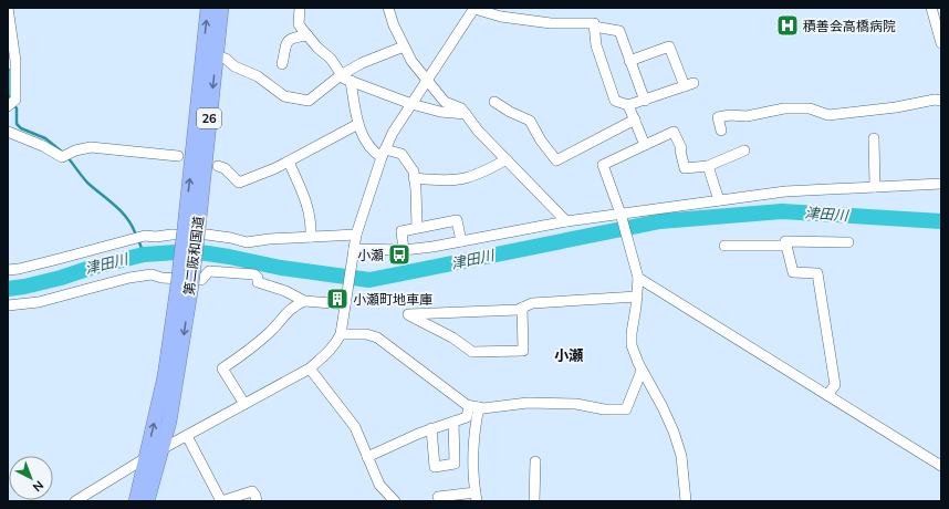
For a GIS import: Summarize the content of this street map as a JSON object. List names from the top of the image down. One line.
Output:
{"streets":{"highway":["26","第二阪和国道"]},"districts":["小瀬"],"water":["津田川"],"places":{"hospital":["積善会高橋病院"],"bus stop":["小瀬"],"building":["小瀬町地車庫"]},"north":"bottom right"}
